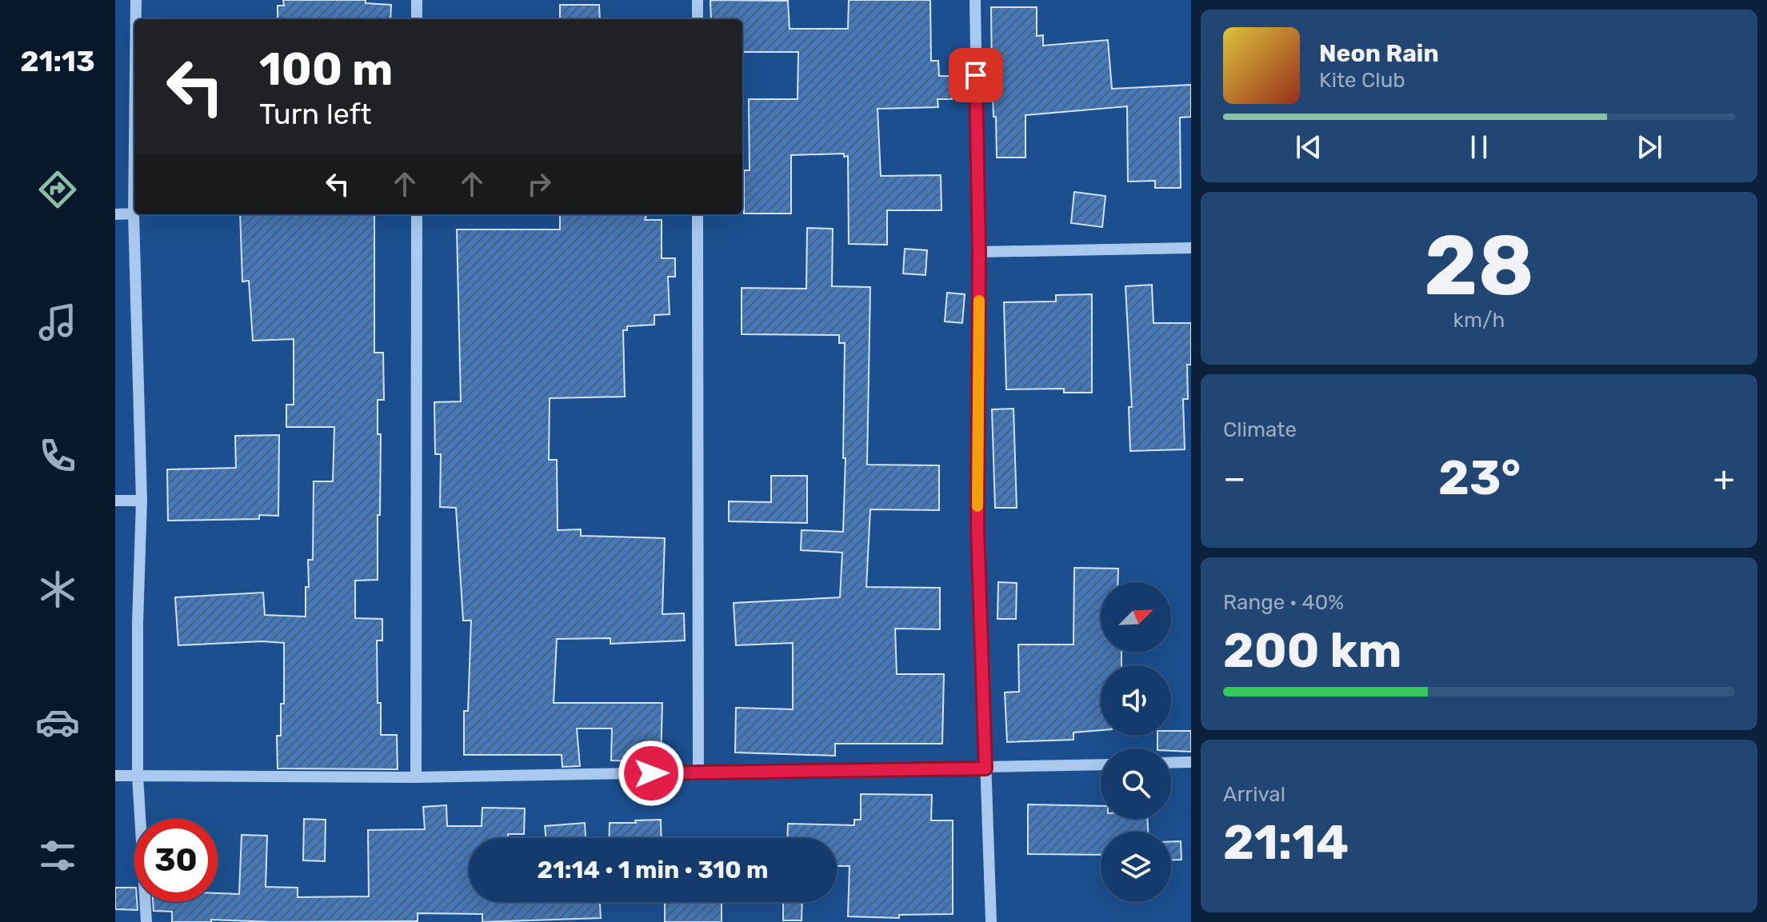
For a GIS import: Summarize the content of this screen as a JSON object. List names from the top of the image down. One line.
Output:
{"north":"top right","page":{"tabs":"21:13","turn":["100 m","Turn left"],"song":["Neon Rain","Kite Club"],"tile":[["28","km/h"],"Climate",["Range · 40%","200 km"],["Arrival","21:14"]],"heat":["−","23°","+"],"limit":"30","trip":"21:14 · 1 min · 310 m"}}
